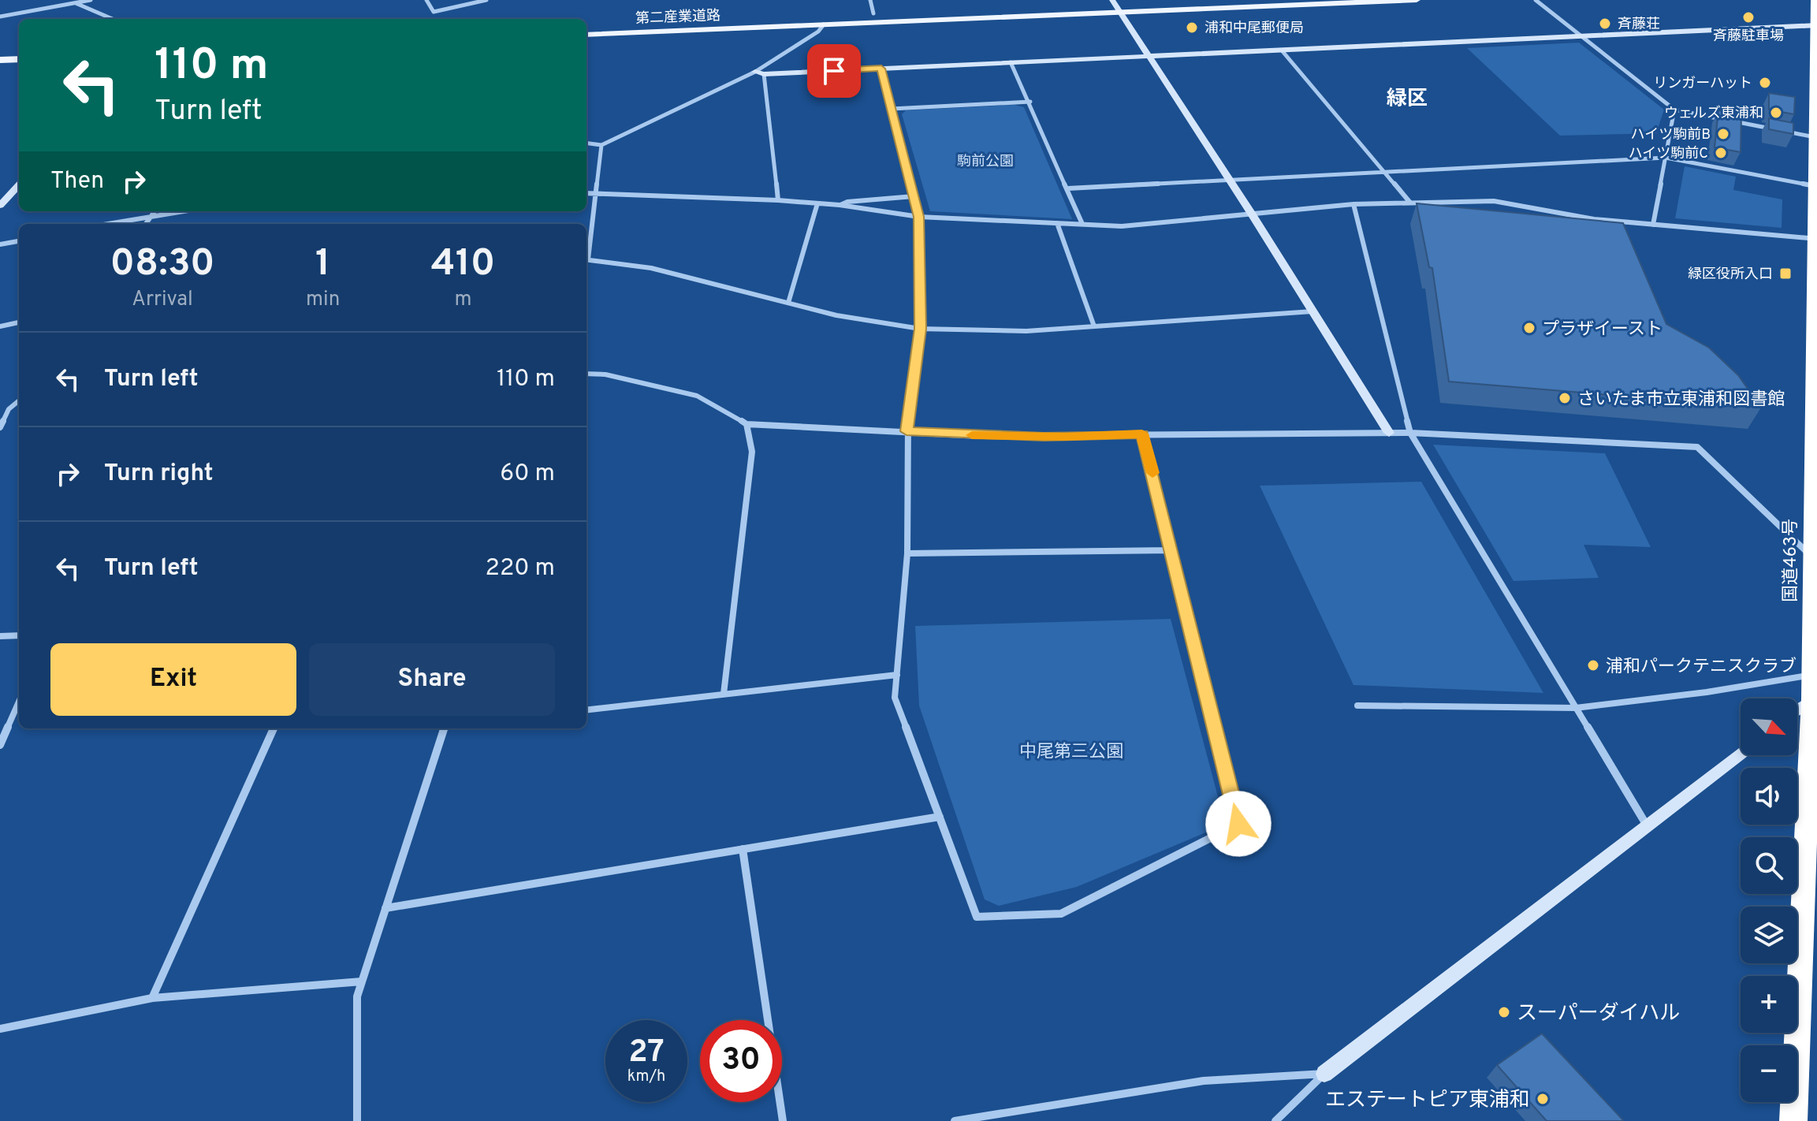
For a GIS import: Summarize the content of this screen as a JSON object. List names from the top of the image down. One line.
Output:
{"streets":{"highway":["国道463号"],"main road":["第二産業道路"]},"districts":["緑区"],"parks":["駒前公園","中尾第三公園"],"places":{"other":["斉藤駐車場","斉藤荘","浦和中尾郵便局","リンガーハット","ウェルズ東浦和","ハイツ駒前B","ハイツ駒前C","プラザイースト","さいたま市立東浦和図書館","浦和パークテニスクラブ","スーパーダイハル","エステートピア東浦和"],"transit":["緑区役所入口"]},"north":"bottom right","page":{"turn":["110 m","Turn left"],"then":"Then","eta":["08:30","Arrival","1","min","410","m"],"list":[{"name":"Turn left","value":"110 m"},{"name":"Turn right","value":"60 m"},{"name":"Turn left","value":"220 m"}],"buttons":["Exit","Share"],"map_buttons":["+","−"],"speed":"27 km/h","limit":"30"}}
